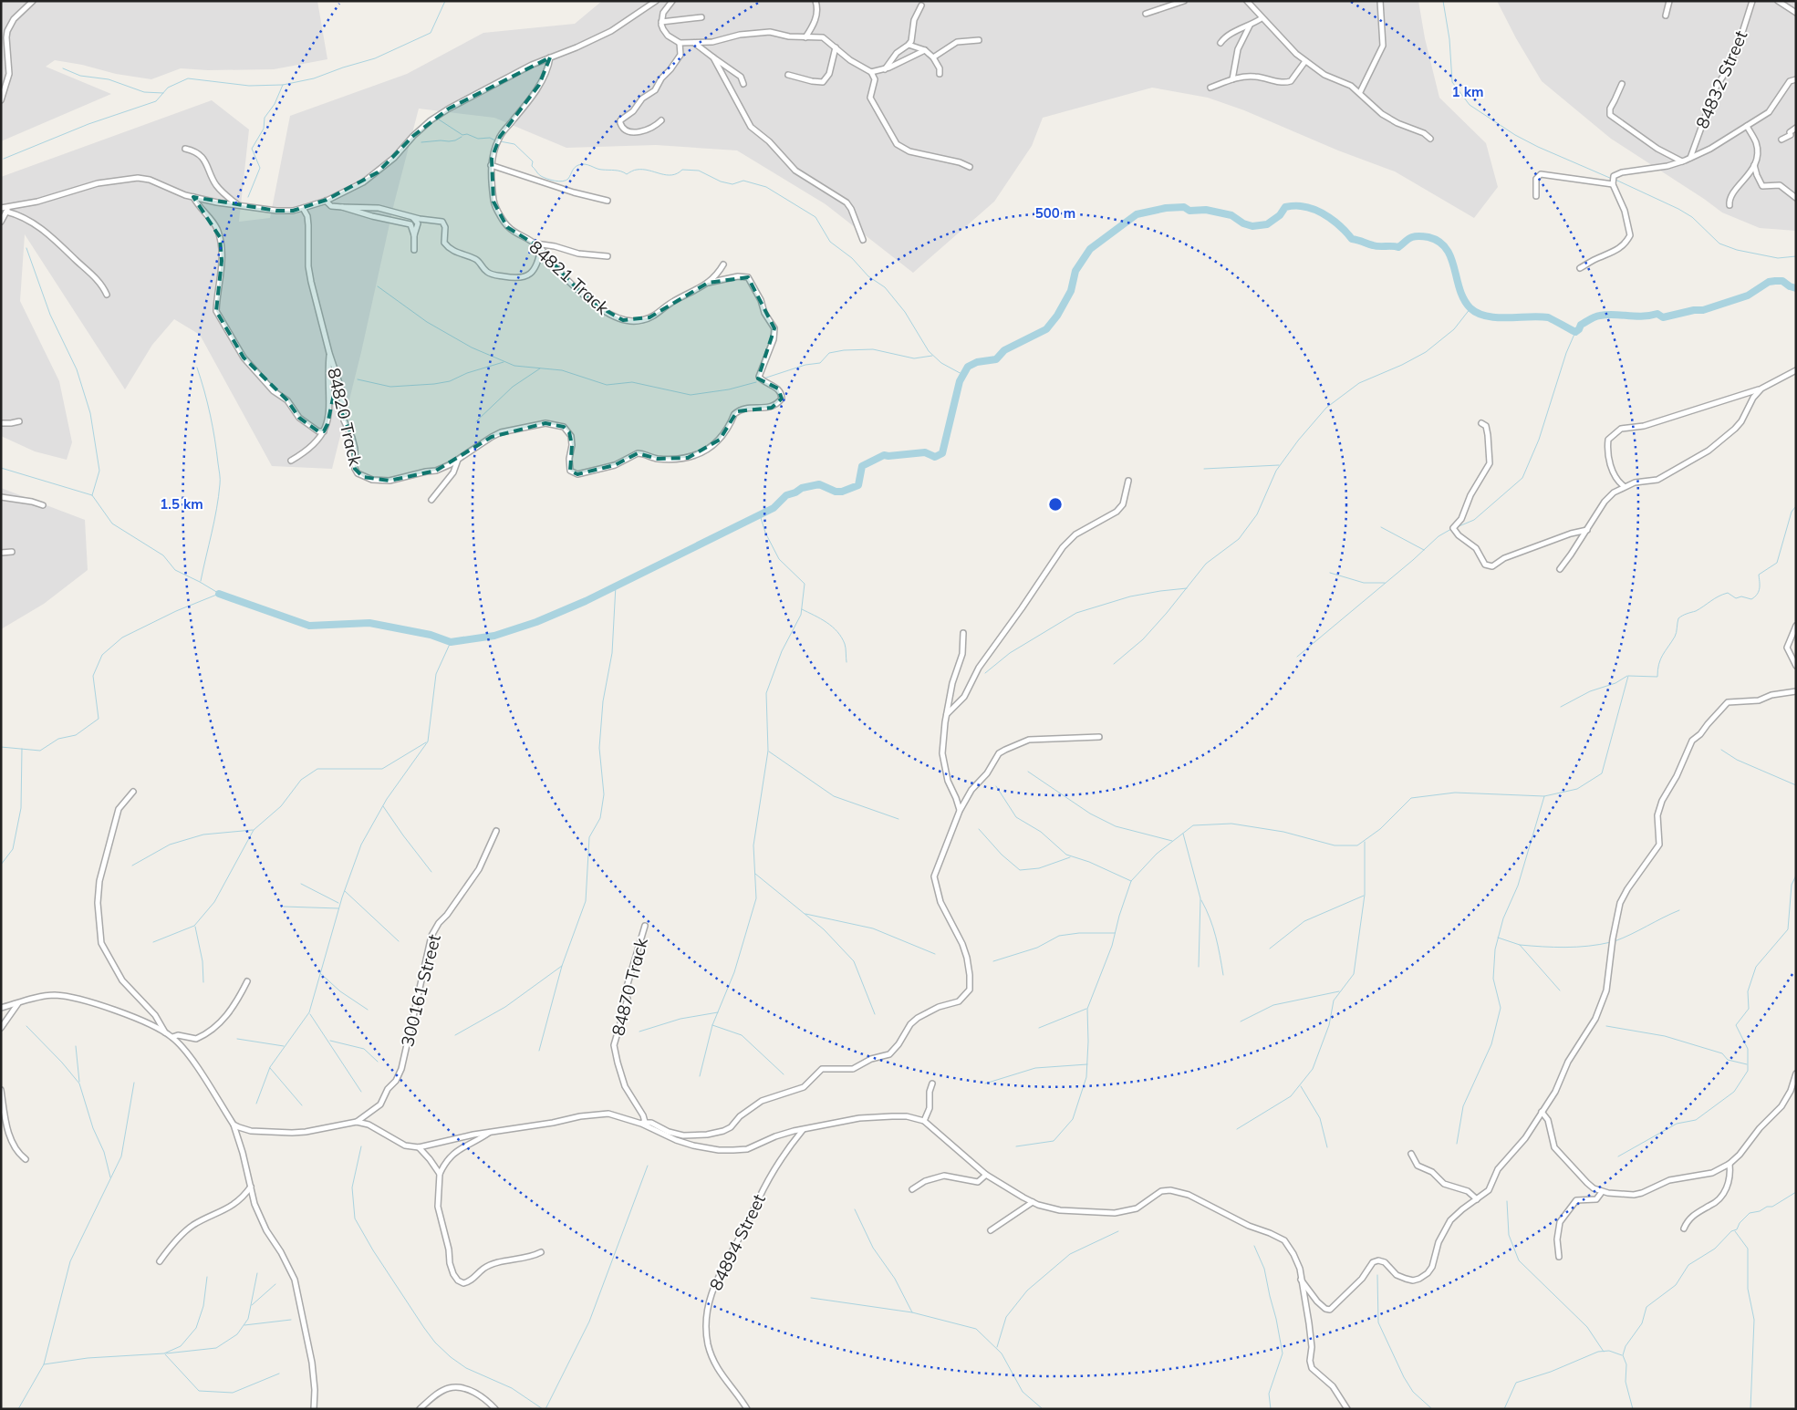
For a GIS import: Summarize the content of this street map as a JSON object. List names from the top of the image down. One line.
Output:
{"streets":{"street":["84832 Street","84821 Track","84820 Track","84870 Track","300161 Street","84894 Street"]},"crossings":[["84821 Track","84820 Track"]],"rings":["1 km","500 m","1.5 km"]}
